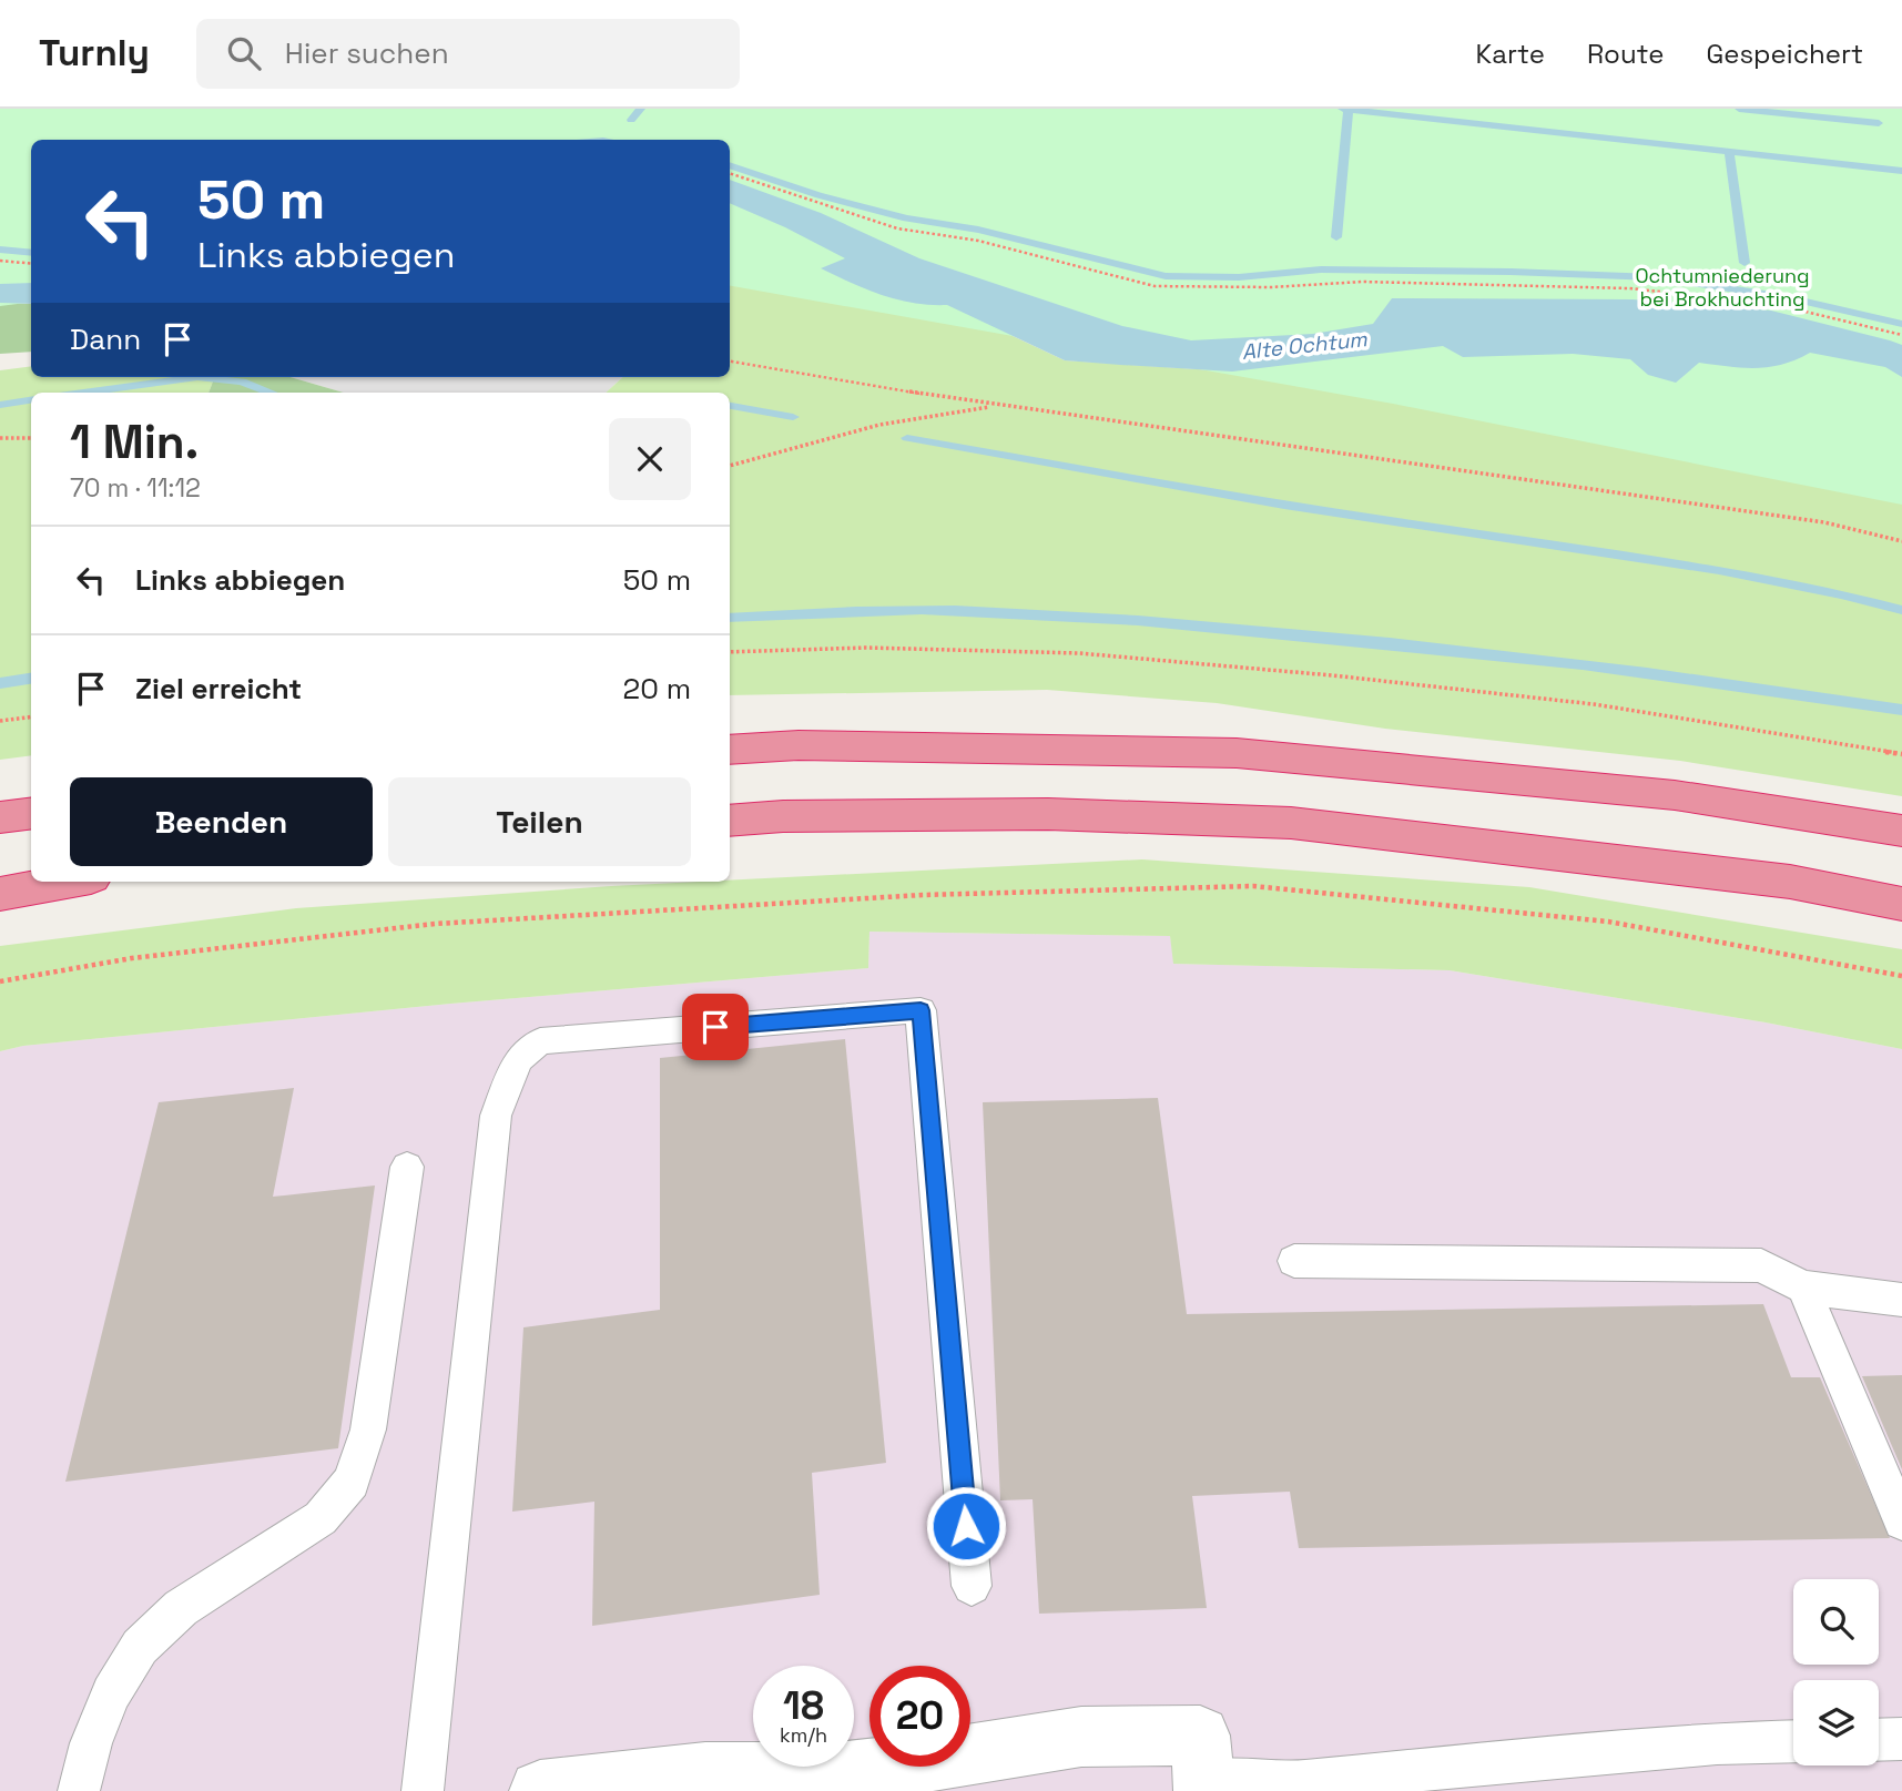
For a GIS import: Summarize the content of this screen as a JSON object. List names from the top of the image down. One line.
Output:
{"water":["Alte Ochtum"],"parks":["Ochtumniederung bei Brokhuchting"],"page":{"header":"Turnly","search":"Hier suchen","nav":["Karte","Route","Gespeichert"],"turn":["50 m","Links abbiegen"],"then":"Dann","heading":["1 Min.","70 m · 11:12"],"list":[{"name":"Links abbiegen","value":"50 m"},{"name":"Ziel erreicht","value":"20 m"}],"buttons":["Beenden","Teilen"],"speed":"18 km/h","limit":"20"}}
